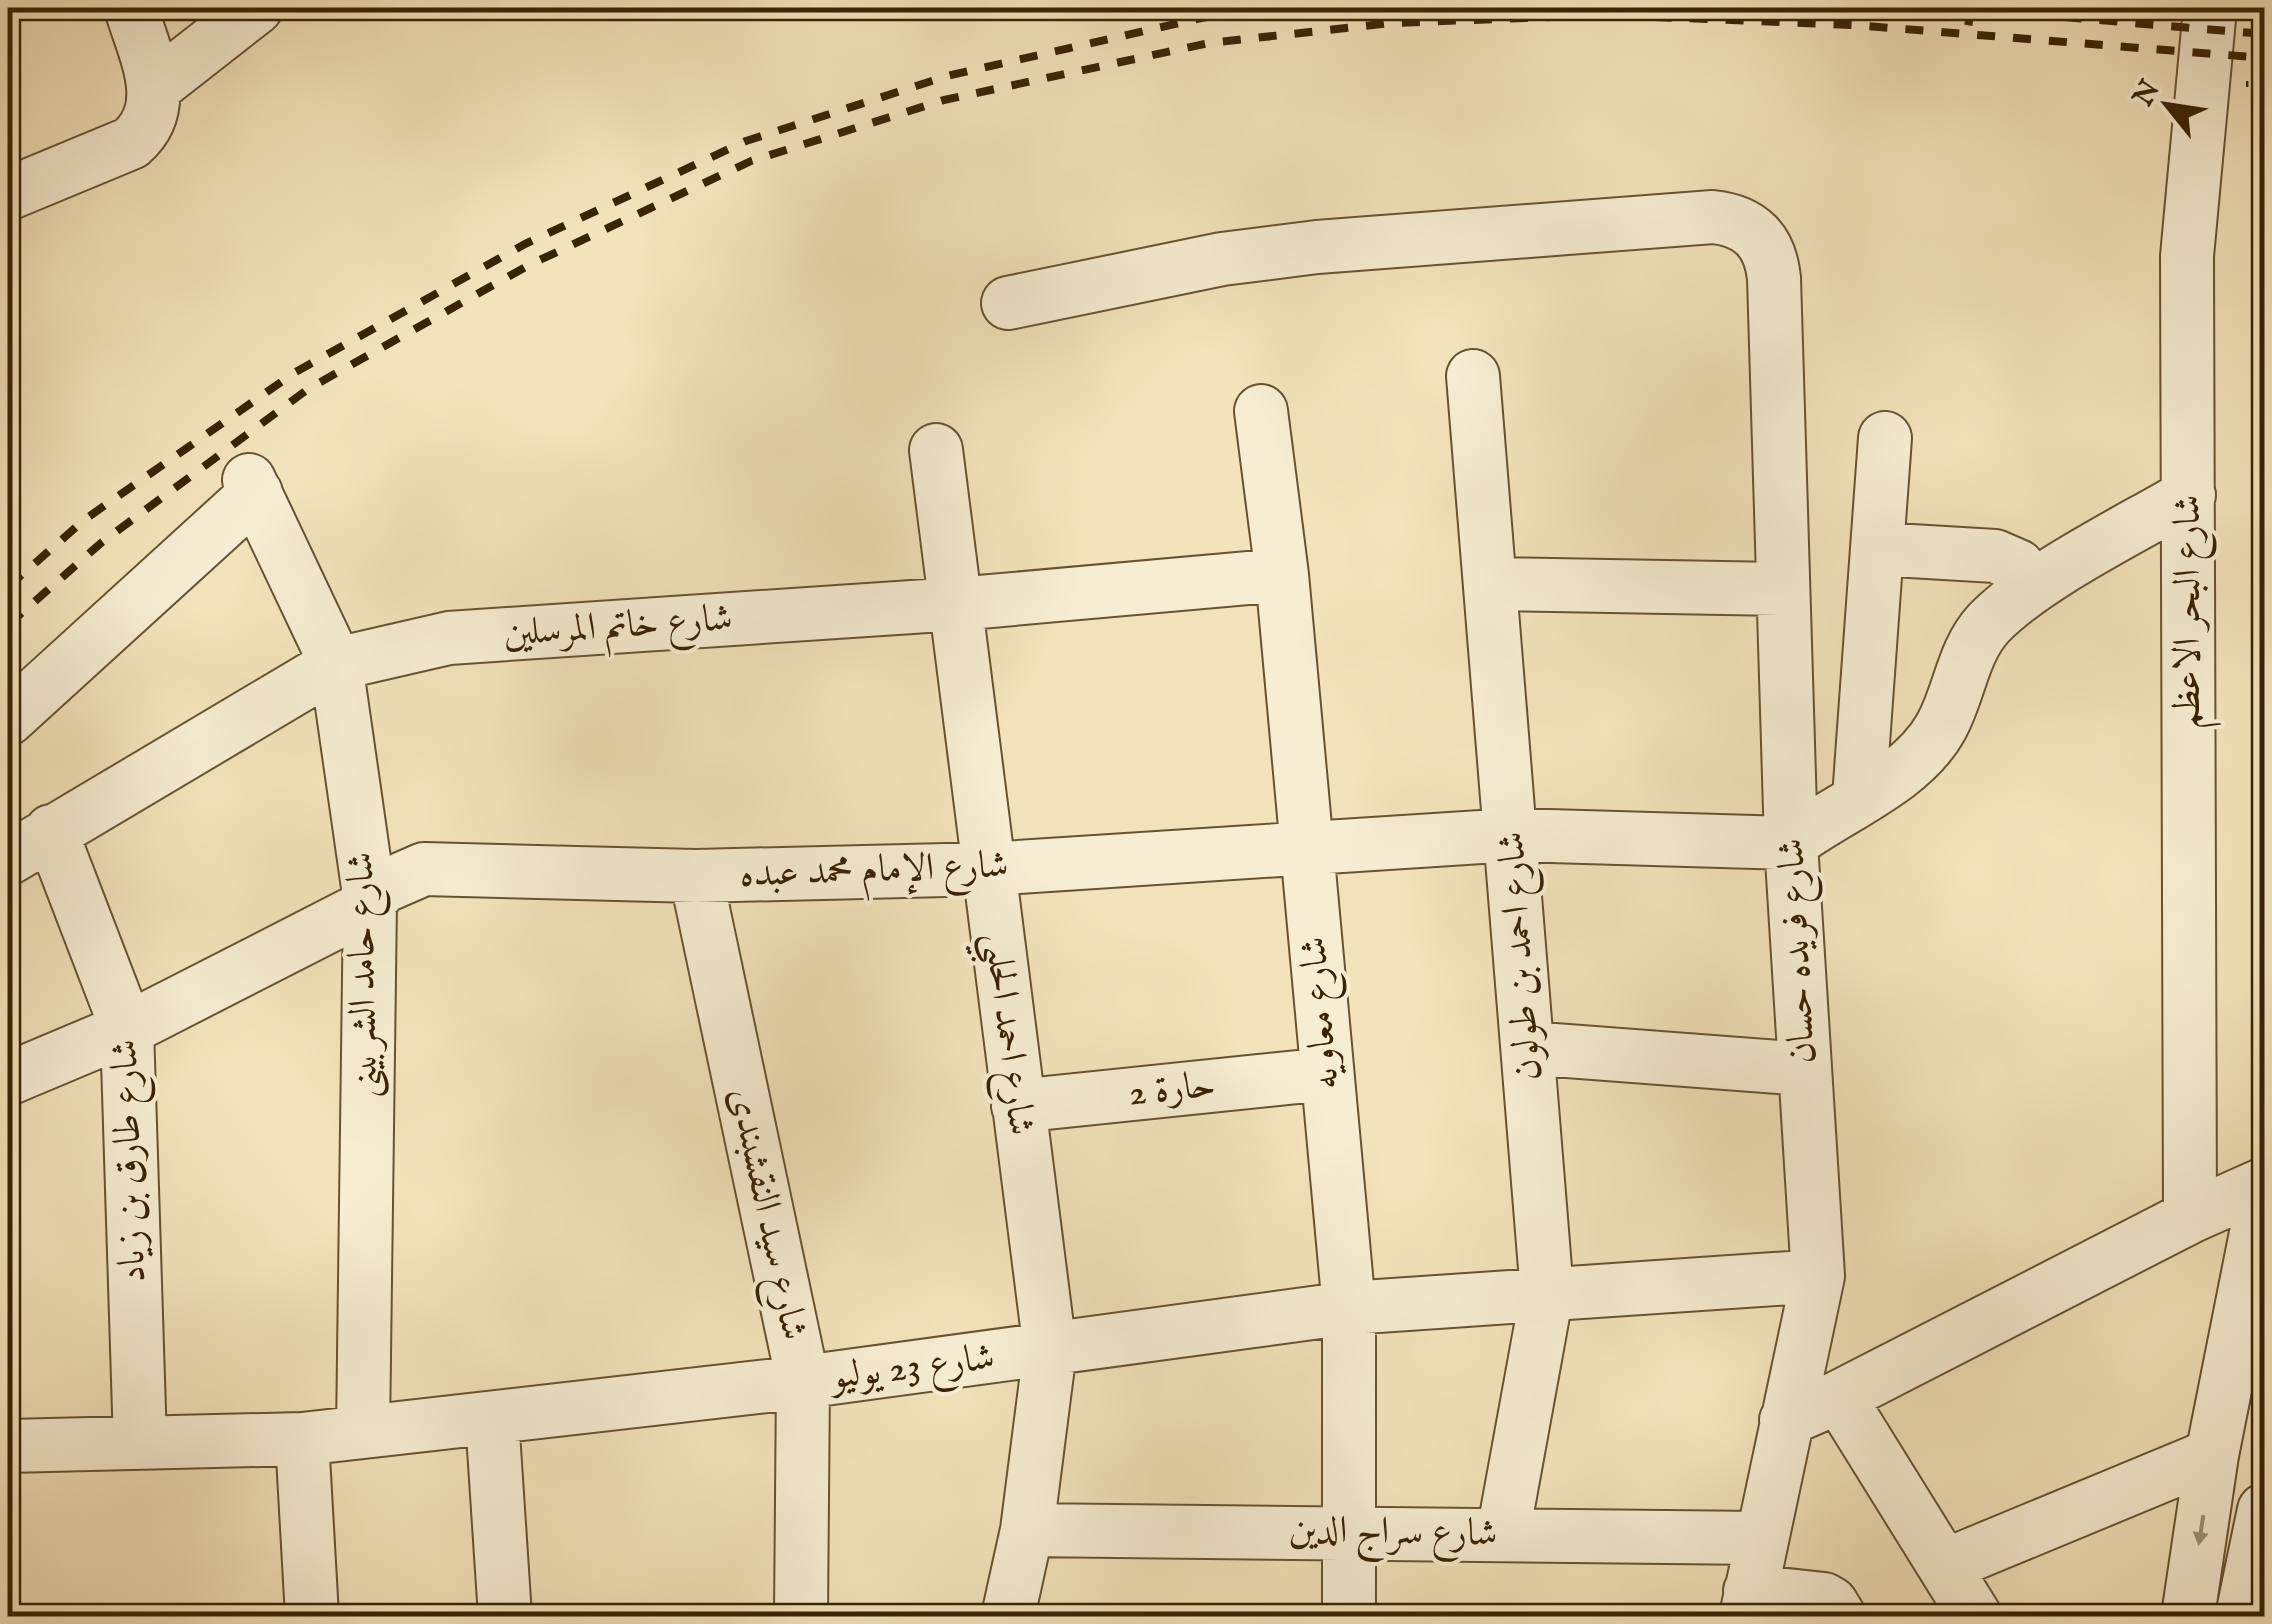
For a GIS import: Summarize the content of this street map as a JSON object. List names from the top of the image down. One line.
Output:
{"streets":{"street":["شارع البحر الاعظم","شارع خاتم المرسلين","شارع الإمام محمد عبده","شارع فريده حسان","شارع احمد بن طولون","شارع حامد الشربينى","شارع معاويه","شارع احمد الحلبي","حارة 2","شارع طارق بن زياد","شارع سيد النقشبندى","شارع 23 يوليو","شارع سراج الدين"]},"crossings":[["شارع خاتم المرسلين","شارع حامد الشربينى"],["شارع خاتم المرسلين","شارع معاويه"],["شارع خاتم المرسلين","شارع احمد الحلبي"],["شارع خاتم المرسلين","شارع طارق بن زياد"],["شارع الإمام محمد عبده","شارع فريده حسان"],["شارع الإمام محمد عبده","شارع احمد بن طولون"],["شارع الإمام محمد عبده","شارع حامد الشربينى"],["شارع الإمام محمد عبده","شارع معاويه"],["شارع الإمام محمد عبده","شارع احمد الحلبي"],["شارع الإمام محمد عبده","شارع طارق بن زياد"],["شارع الإمام محمد عبده","شارع سيد النقشبندى"],["شارع فريده حسان","شارع 23 يوليو"],["شارع فريده حسان","شارع سراج الدين"],["شارع احمد بن طولون","شارع 23 يوليو"],["شارع احمد بن طولون","شارع سراج الدين"],["شارع حامد الشربينى","شارع 23 يوليو"],["شارع معاويه","حارة 2"],["شارع معاويه","شارع 23 يوليو"],["شارع معاويه","شارع سراج الدين"],["شارع احمد الحلبي","حارة 2"],["شارع احمد الحلبي","شارع 23 يوليو"],["شارع احمد الحلبي","شارع سراج الدين"],["شارع طارق بن زياد","شارع 23 يوليو"],["شارع سيد النقشبندى","شارع 23 يوليو"]],"north":"top left"}
